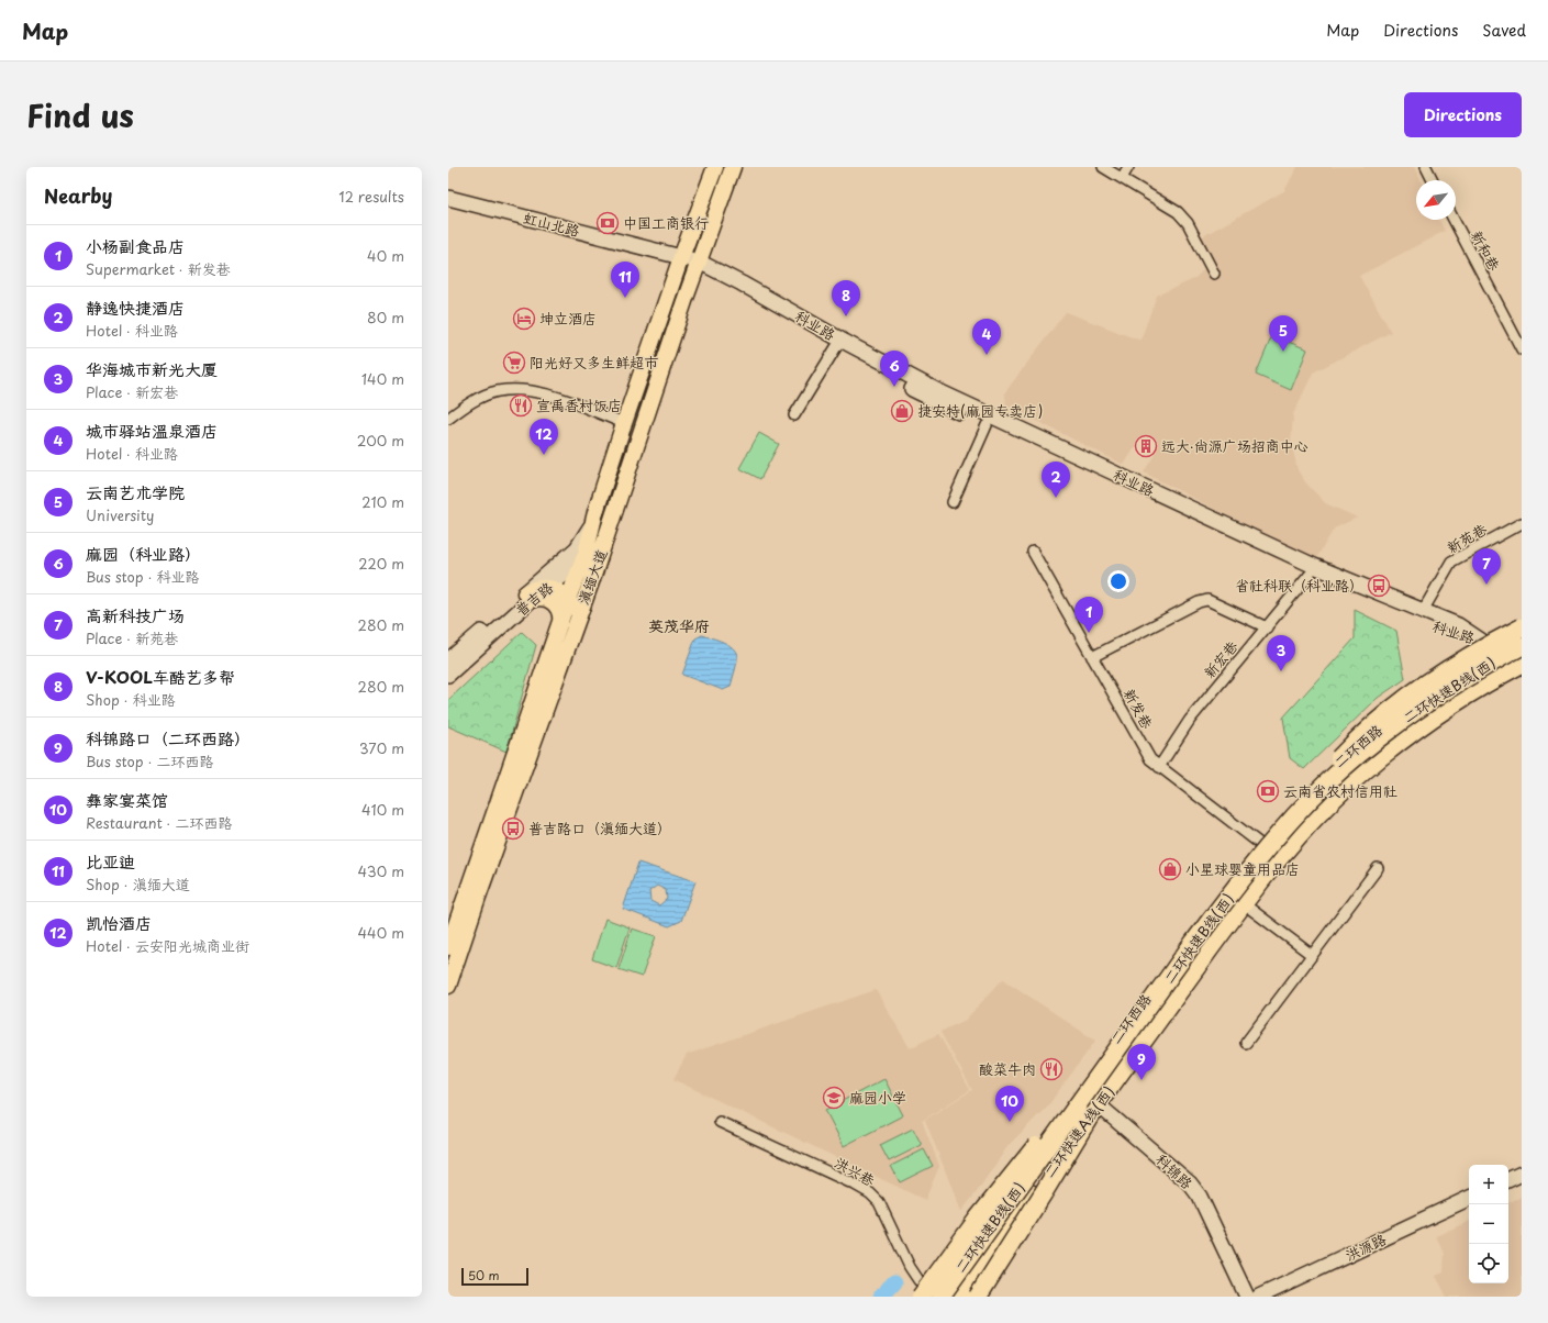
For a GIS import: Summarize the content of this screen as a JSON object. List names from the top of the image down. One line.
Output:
{"streets":{"highway":["二环快速B线(西)","二环快速A线(西)"],"main road":["滇缅大道","二环西路"],"street":["虹山北路","新和巷","科业路","新苑巷","普吉路","新宏巷","新发巷","洪兴巷","科锦路","洪源路"]},"crossings":[["虹山北路","科业路"],["虹山北路","滇缅大道"],["科业路","新苑巷"],["科业路","滇缅大道"],["科业路","新宏巷"],["滇缅大道","普吉路"],["新宏巷","新发巷"],["二环快速B线(西)","二环西路"],["二环快速B线(西)","洪兴巷"],["新发巷","二环西路"],["二环西路","洪兴巷"],["二环快速A线(西)","科锦路"]],"districts":["英茂华府"],"places":{"bank":["中国工商银行","云南省农村信用社"],"hotel":["坤立酒店"],"supermarket":["阳光好又多生鲜超市"],"restaurant":["宣禹香村饭店","酸菜牛肉"],"shop":["捷安特(麻园专卖店)","小星球婴童用品店"],"building":["远大·尚源广场招商中心"],"bus stop":["省社科联（科业路）","普吉路口（滇缅大道）"],"school or university":["麻园小学"]},"scale_bar":"50 m","north":"bottom left","page":{"header":"Map","nav":["Map","Directions","Saved"],"title":"Find us","buttons":"Directions","heading":["Nearby","12 results"],"list":[{"mark":"1","name":"小杨副食品店","note":"Supermarket · 新发巷","value":"40 m"},{"mark":"2","name":"静逸快捷酒店","note":"Hotel · 科业路","value":"80 m"},{"mark":"3","name":"华海城市新光大厦","note":"Place · 新宏巷","value":"140 m"},{"mark":"4","name":"城市驿站温泉酒店","note":"Hotel · 科业路","value":"200 m"},{"mark":"5","name":"云南艺术学院","note":"University","value":"210 m"},{"mark":"6","name":"麻园（科业路）","note":"Bus stop · 科业路","value":"220 m"},{"mark":"7","name":"高新科技广场","note":"Place · 新苑巷","value":"280 m"},{"mark":"8","name":"V-KOOL车酷艺多帮","note":"Shop · 科业路","value":"280 m"},{"mark":"9","name":"科锦路口（二环西路）","note":"Bus stop · 二环西路","value":"370 m"},{"mark":"10","name":"彝家宴菜馆","note":"Restaurant · 二环西路","value":"410 m"},{"mark":"11","name":"比亚迪","note":"Shop · 滇缅大道","value":"430 m"},{"mark":"12","name":"凯怡酒店","note":"Hotel · 云安阳光城商业街","value":"440 m"}],"pins":["11","8","5","4","6","12","2","7","1","3","9","10"],"map_buttons":["+","−"],"scale":"50 m"}}
